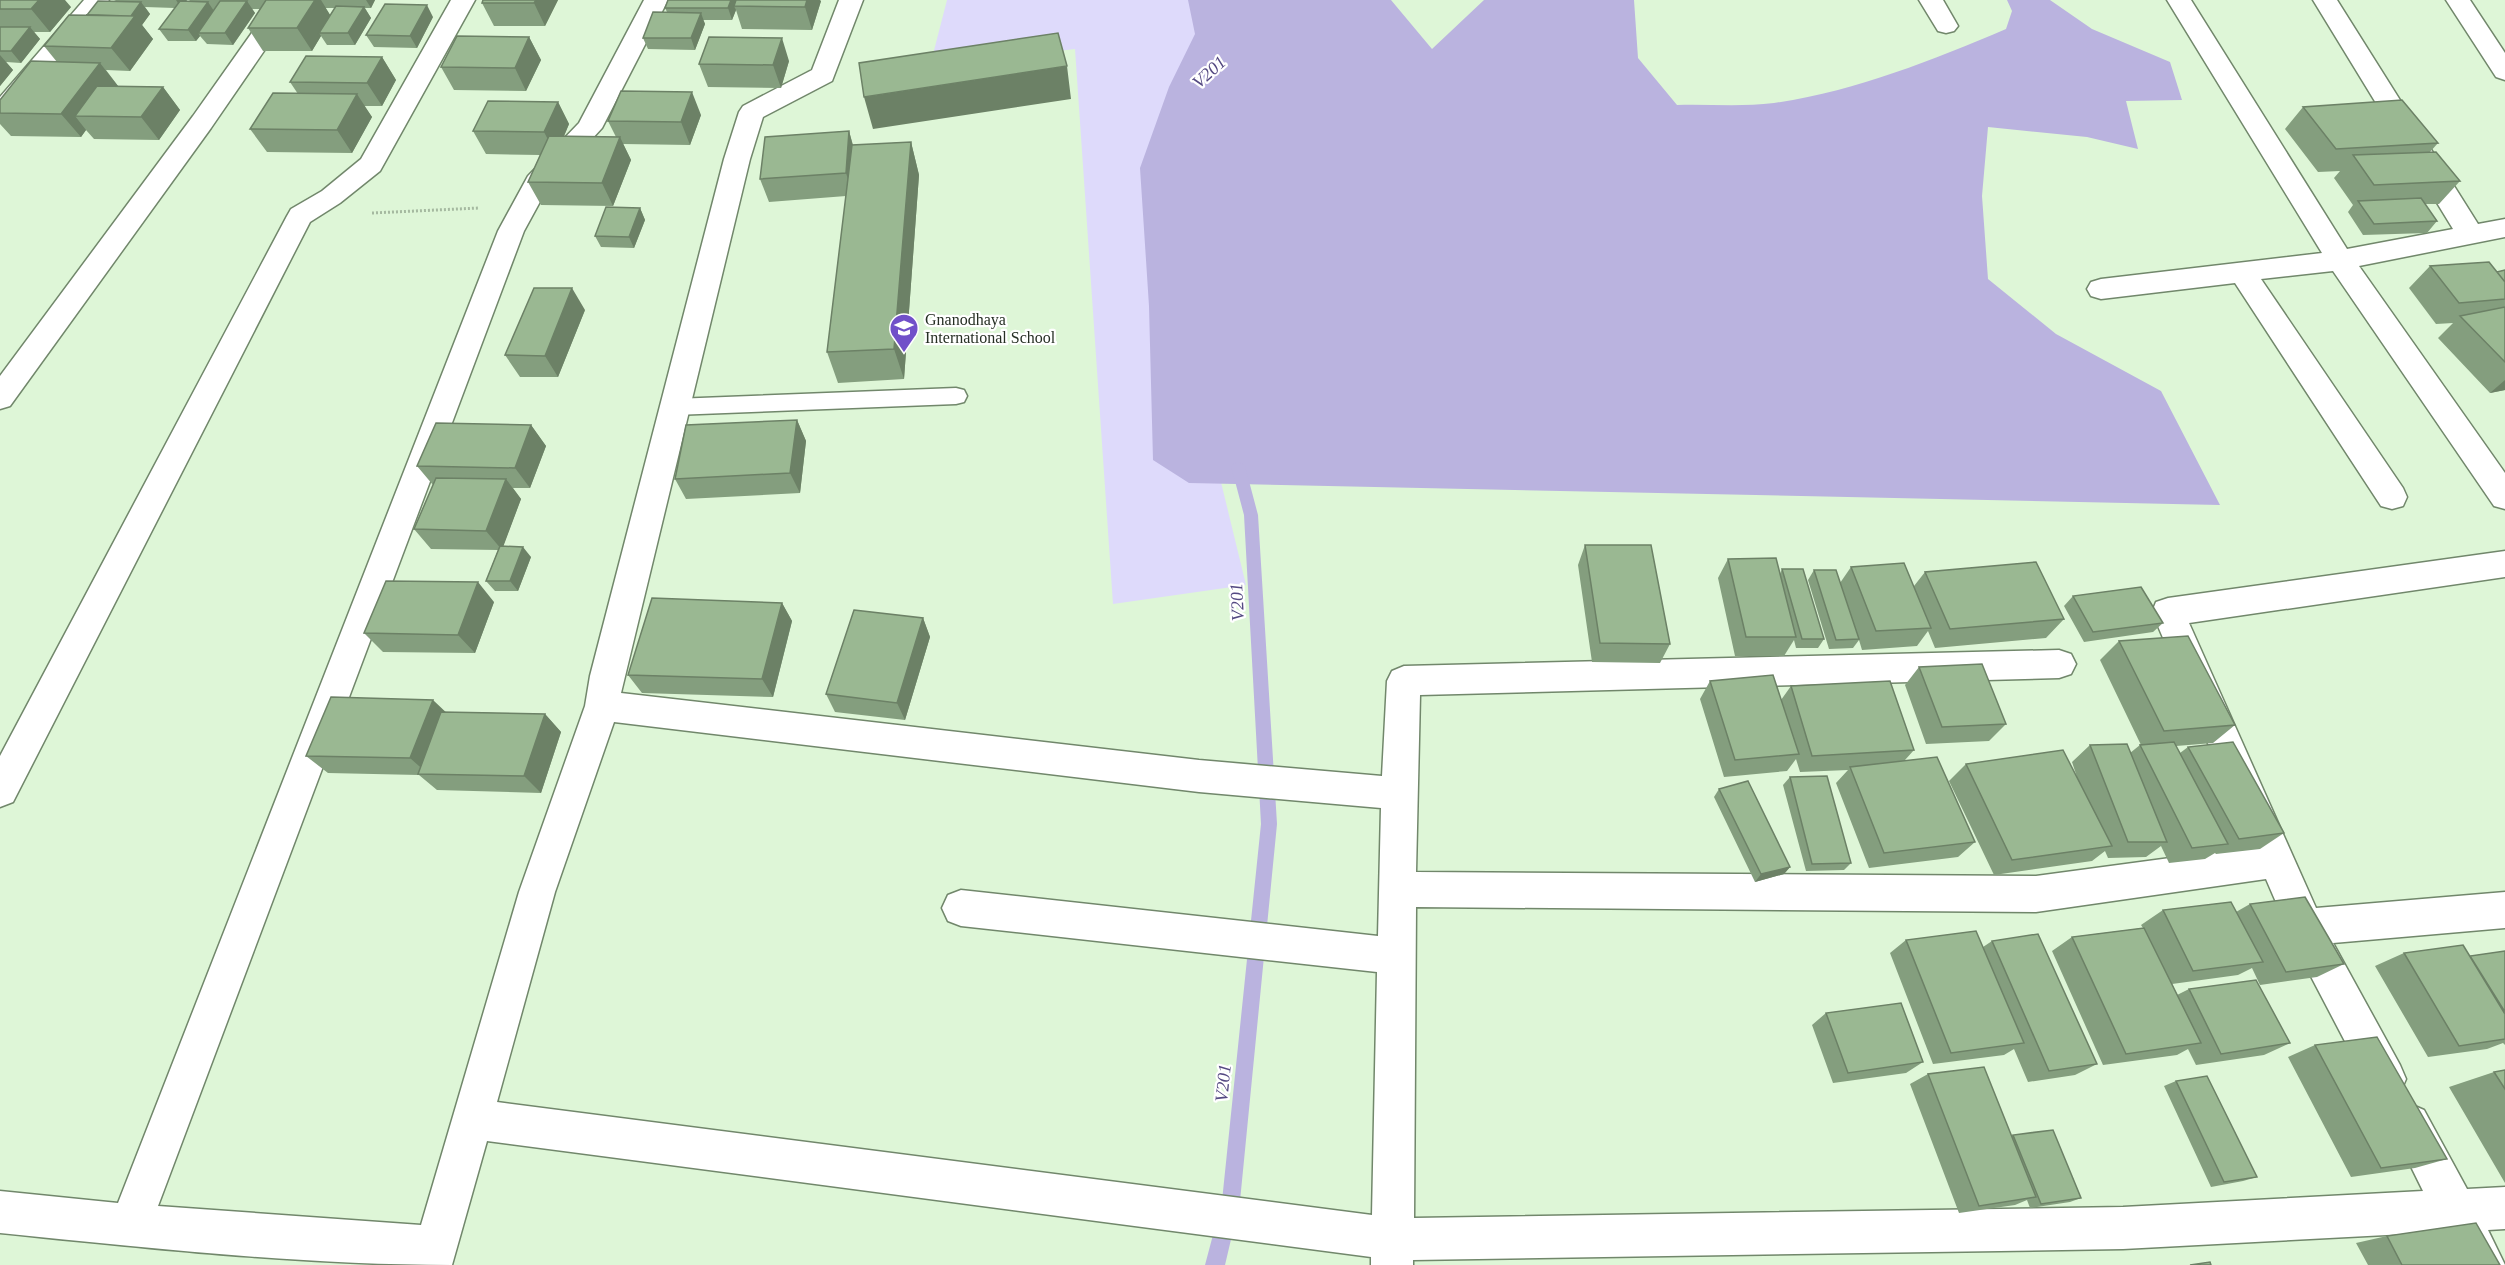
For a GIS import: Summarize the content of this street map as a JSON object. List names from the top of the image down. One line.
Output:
{"water":["V201"],"places":{"school or university":["Gnanodhaya International School"]}}
